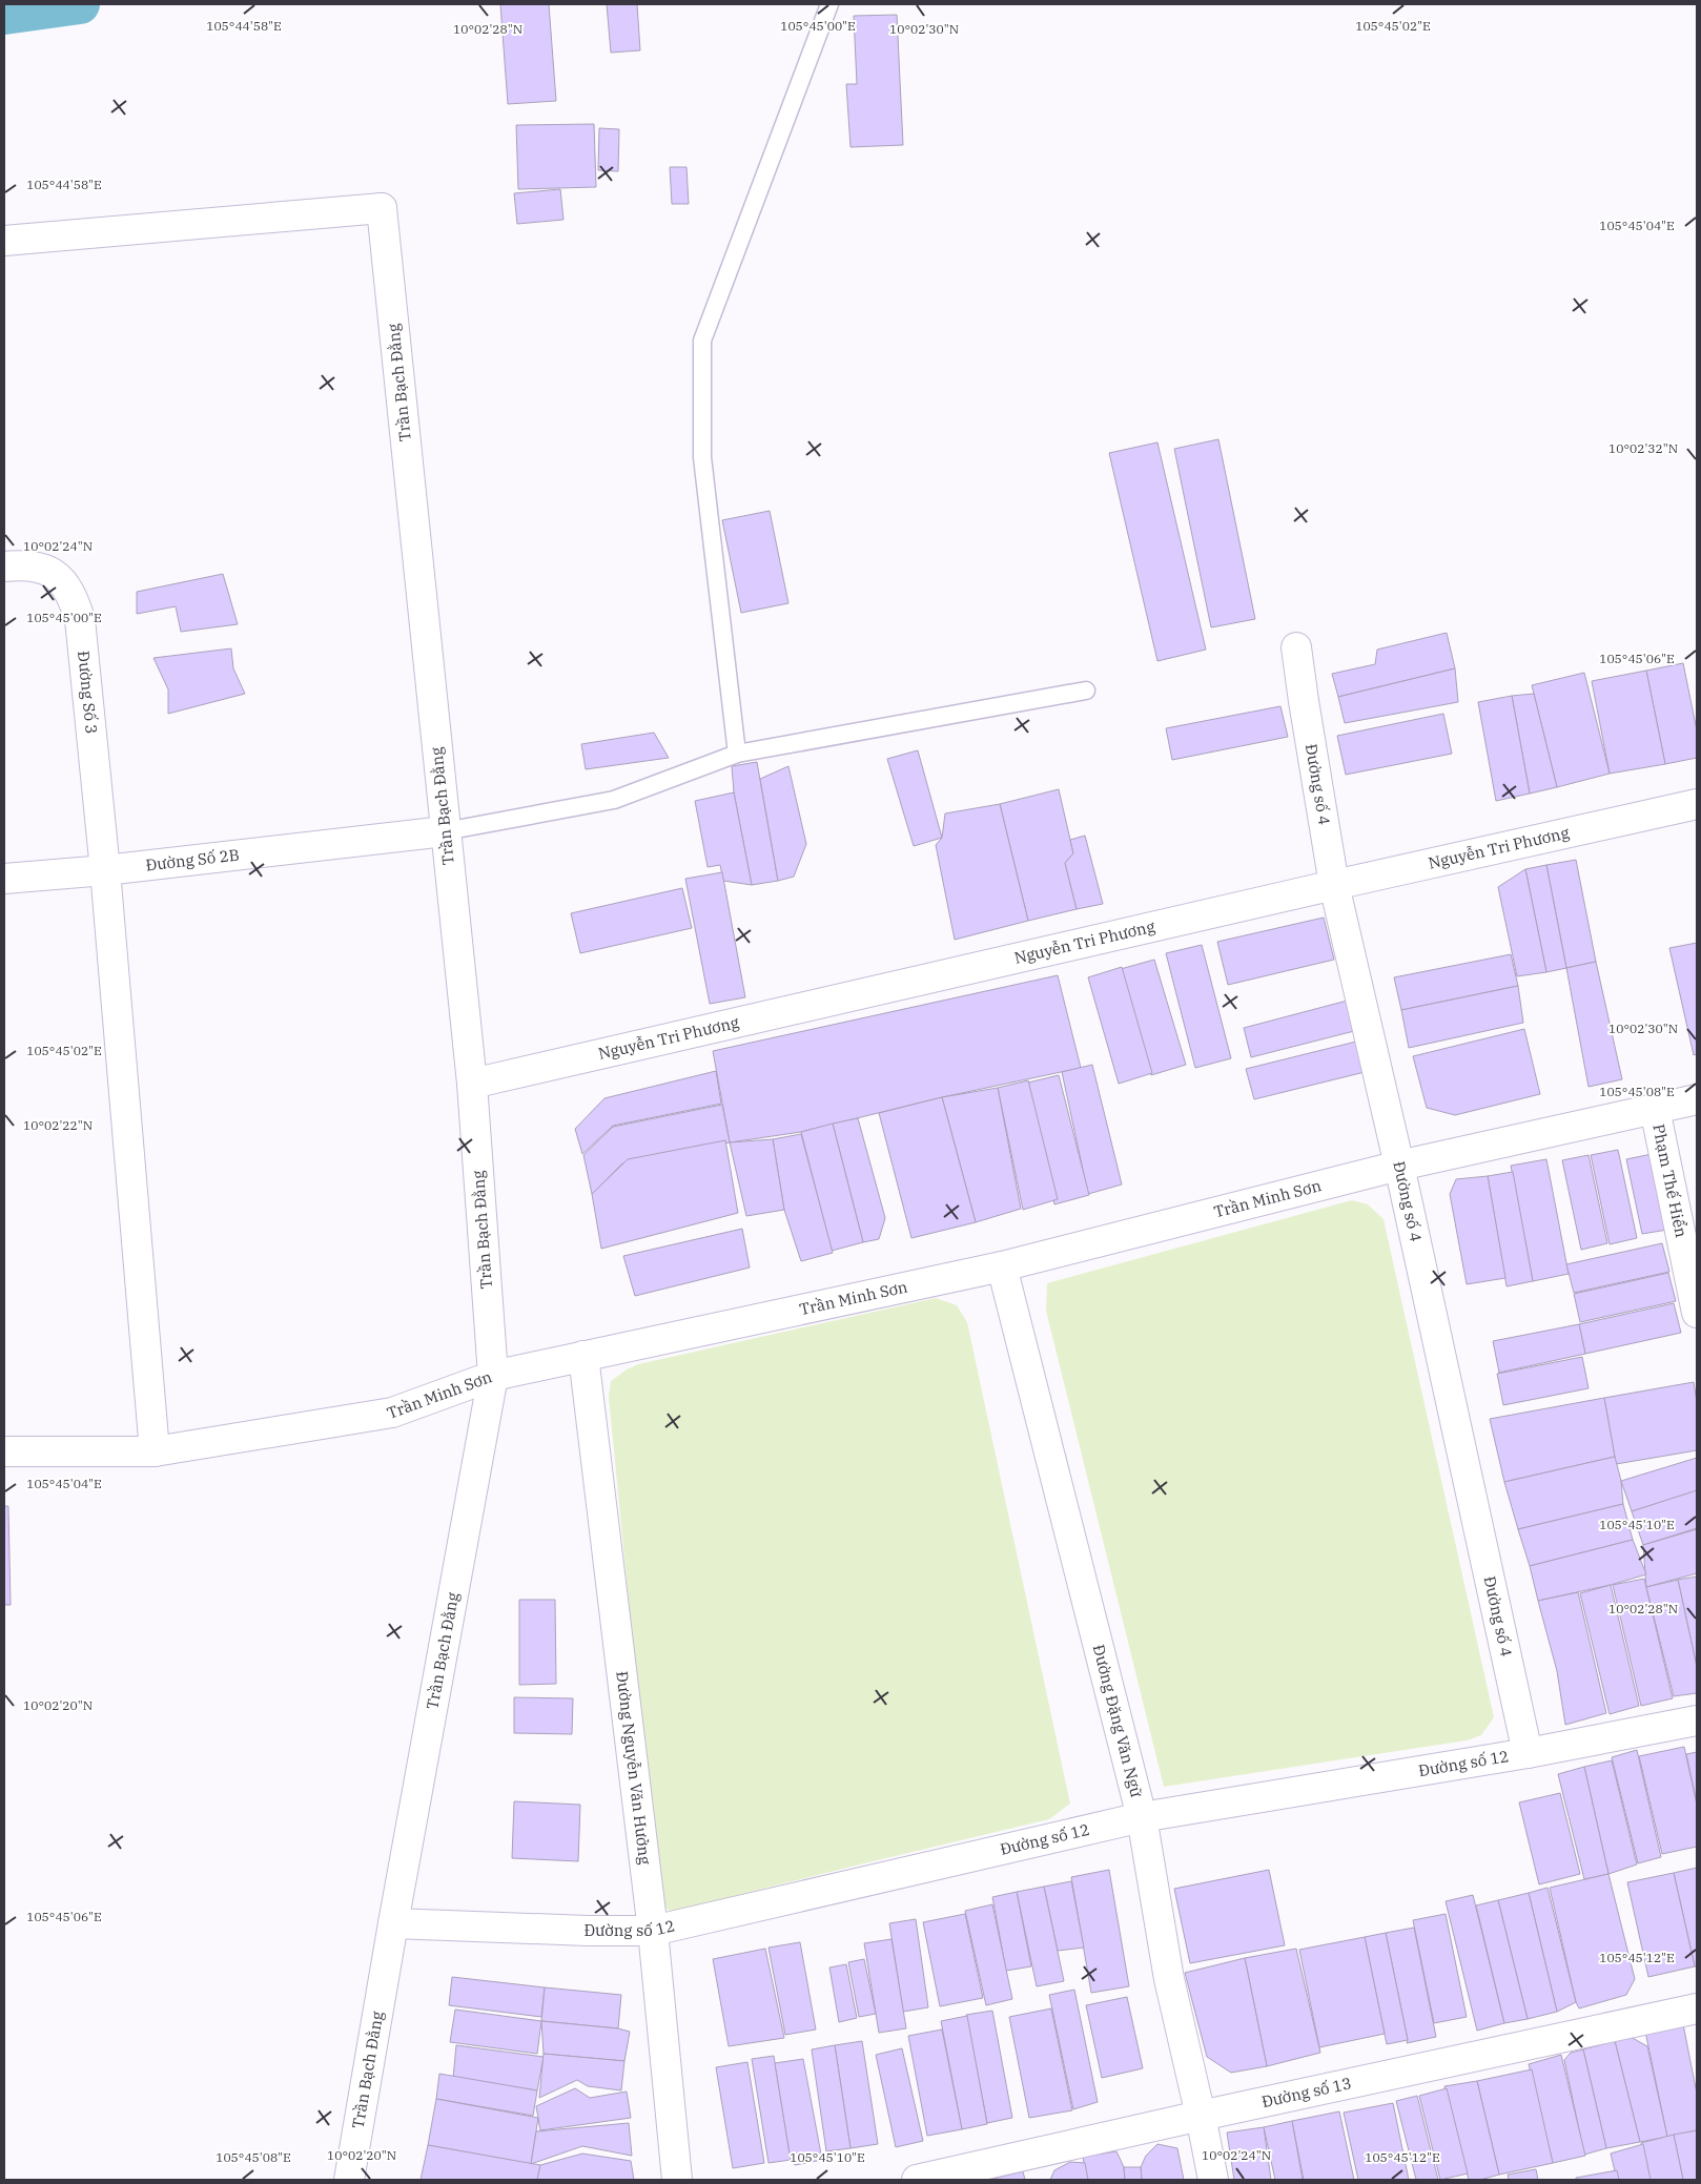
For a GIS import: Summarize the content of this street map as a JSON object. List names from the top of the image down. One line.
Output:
{"streets":{"street":["Trần Bạch Đằng","Đường Số 3","Đường số 4","Nguyễn Tri Phương","Đường Số 2B","Phạm Thế Hiển","Trần Minh Sơn","Đường Đặng Văn Ngữ","Đường số 12","Đường Nguyễn Văn Hưởng","Đường số 13"]},"crossings":[["Trần Bạch Đằng","Nguyễn Tri Phương"],["Trần Bạch Đằng","Đường Số 2B"],["Trần Bạch Đằng","Trần Minh Sơn"],["Trần Bạch Đằng","Đường số 12"],["Đường Số 3","Đường Số 2B"],["Đường Số 3","Trần Minh Sơn"],["Đường số 4","Nguyễn Tri Phương"],["Đường số 4","Trần Minh Sơn"],["Đường số 4","Đường số 12"],["Phạm Thế Hiển","Trần Minh Sơn"],["Trần Minh Sơn","Đường Đặng Văn Ngữ"],["Trần Minh Sơn","Đường Nguyễn Văn Hưởng"],["Đường Đặng Văn Ngữ","Đường số 12"],["Đường Đặng Văn Ngữ","Đường số 13"],["Đường số 12","Đường Nguyễn Văn Hưởng"]],"coordinates":["105°44'58\"E","105°45'00\"E","105°45'02\"E","10°02'28\"N","10°02'30\"N","105°45'04\"E","10°02'32\"N","10°02'24\"N","105°45'06\"E","105°45'08\"E","10°02'22\"N","105°45'10\"E","10°02'20\"N","105°45'12\"E"]}
